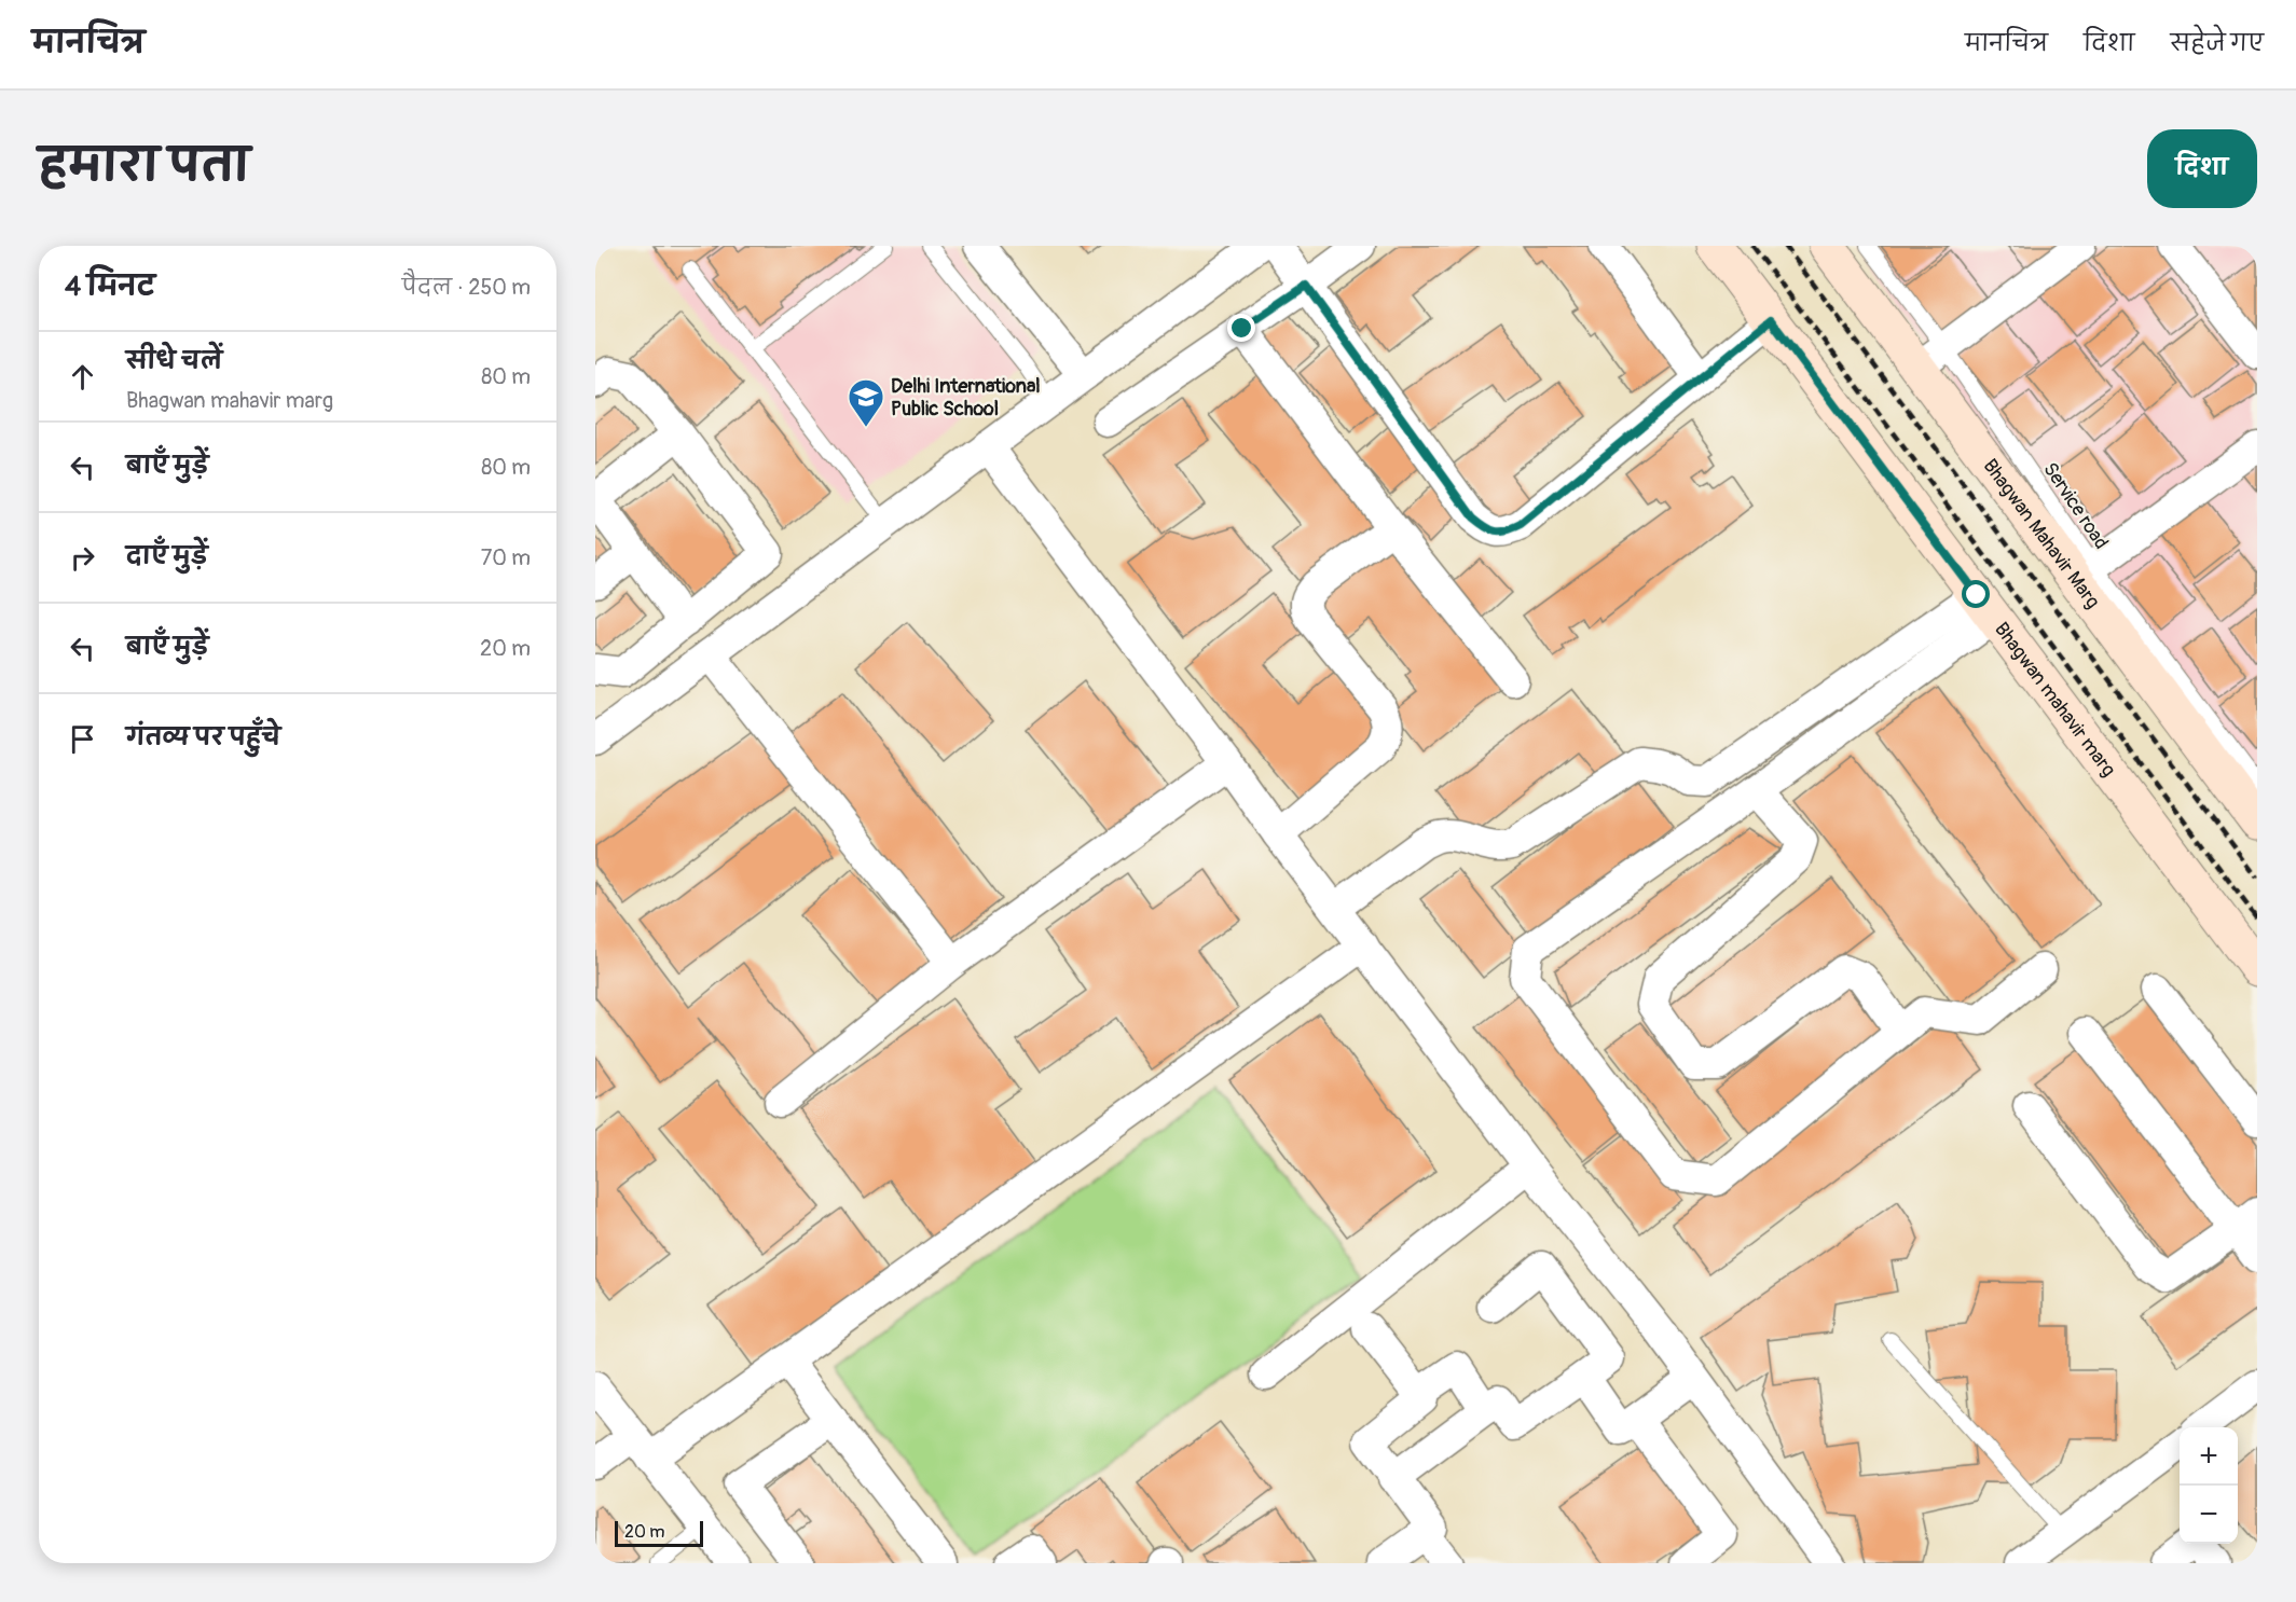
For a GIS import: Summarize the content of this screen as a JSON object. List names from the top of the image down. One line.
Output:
{"streets":{"main road":["Bhagwan Mahavir Marg","Bhagwan mahavir marg"]},"places":{"school or university":["Delhi International Public School"]},"scale_bar":"20 m","page":{"header":"मानचित्र","nav":["मानचित्र","दिशा","सहेजे गए"],"title":"हमारा पता","buttons":"दिशा","heading":["4 मिनट","पैदल · 250 m"],"list":[["सीधे चलें","Bhagwan mahavir marg","80 m"],["बाएँ मुड़ें","80 m"],["दाएँ मुड़ें","70 m"],["बाएँ मुड़ें","20 m"],"गंतव्य पर पहुँचे"],"map_buttons":["+","−"],"scale":"20 m"}}
